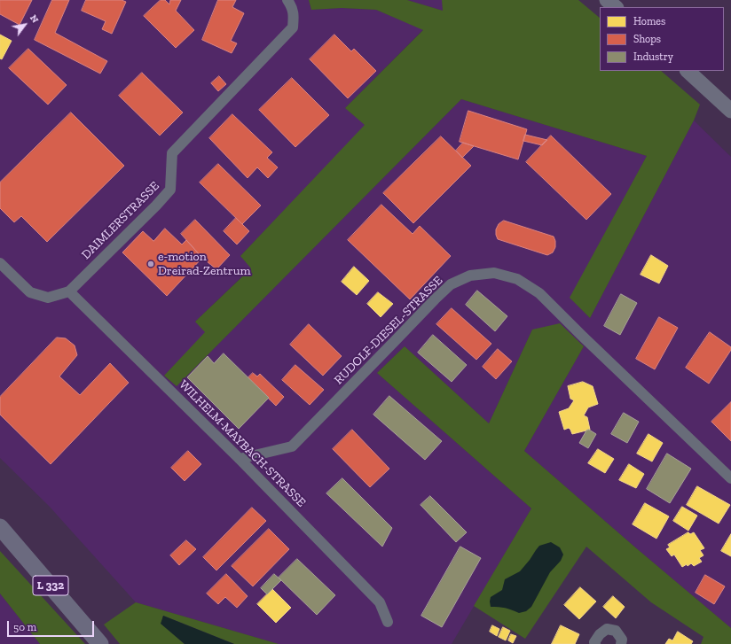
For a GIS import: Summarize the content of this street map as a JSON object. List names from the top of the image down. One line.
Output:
{"streets":{"main road":["L 332"],"street":["DAIMLERSTRASSE","RUDOLF-DIESEL-STRASSE","WILHELM-MAYBACH-STRASSE"]},"crossings":[["DAIMLERSTRASSE","WILHELM-MAYBACH-STRASSE"],["RUDOLF-DIESEL-STRASSE","WILHELM-MAYBACH-STRASSE"]],"places":["e-motion Dreirad-Zentrum"],"legend":["Homes","Shops","Industry"],"scale_bar":"50 m","north":"top right"}
